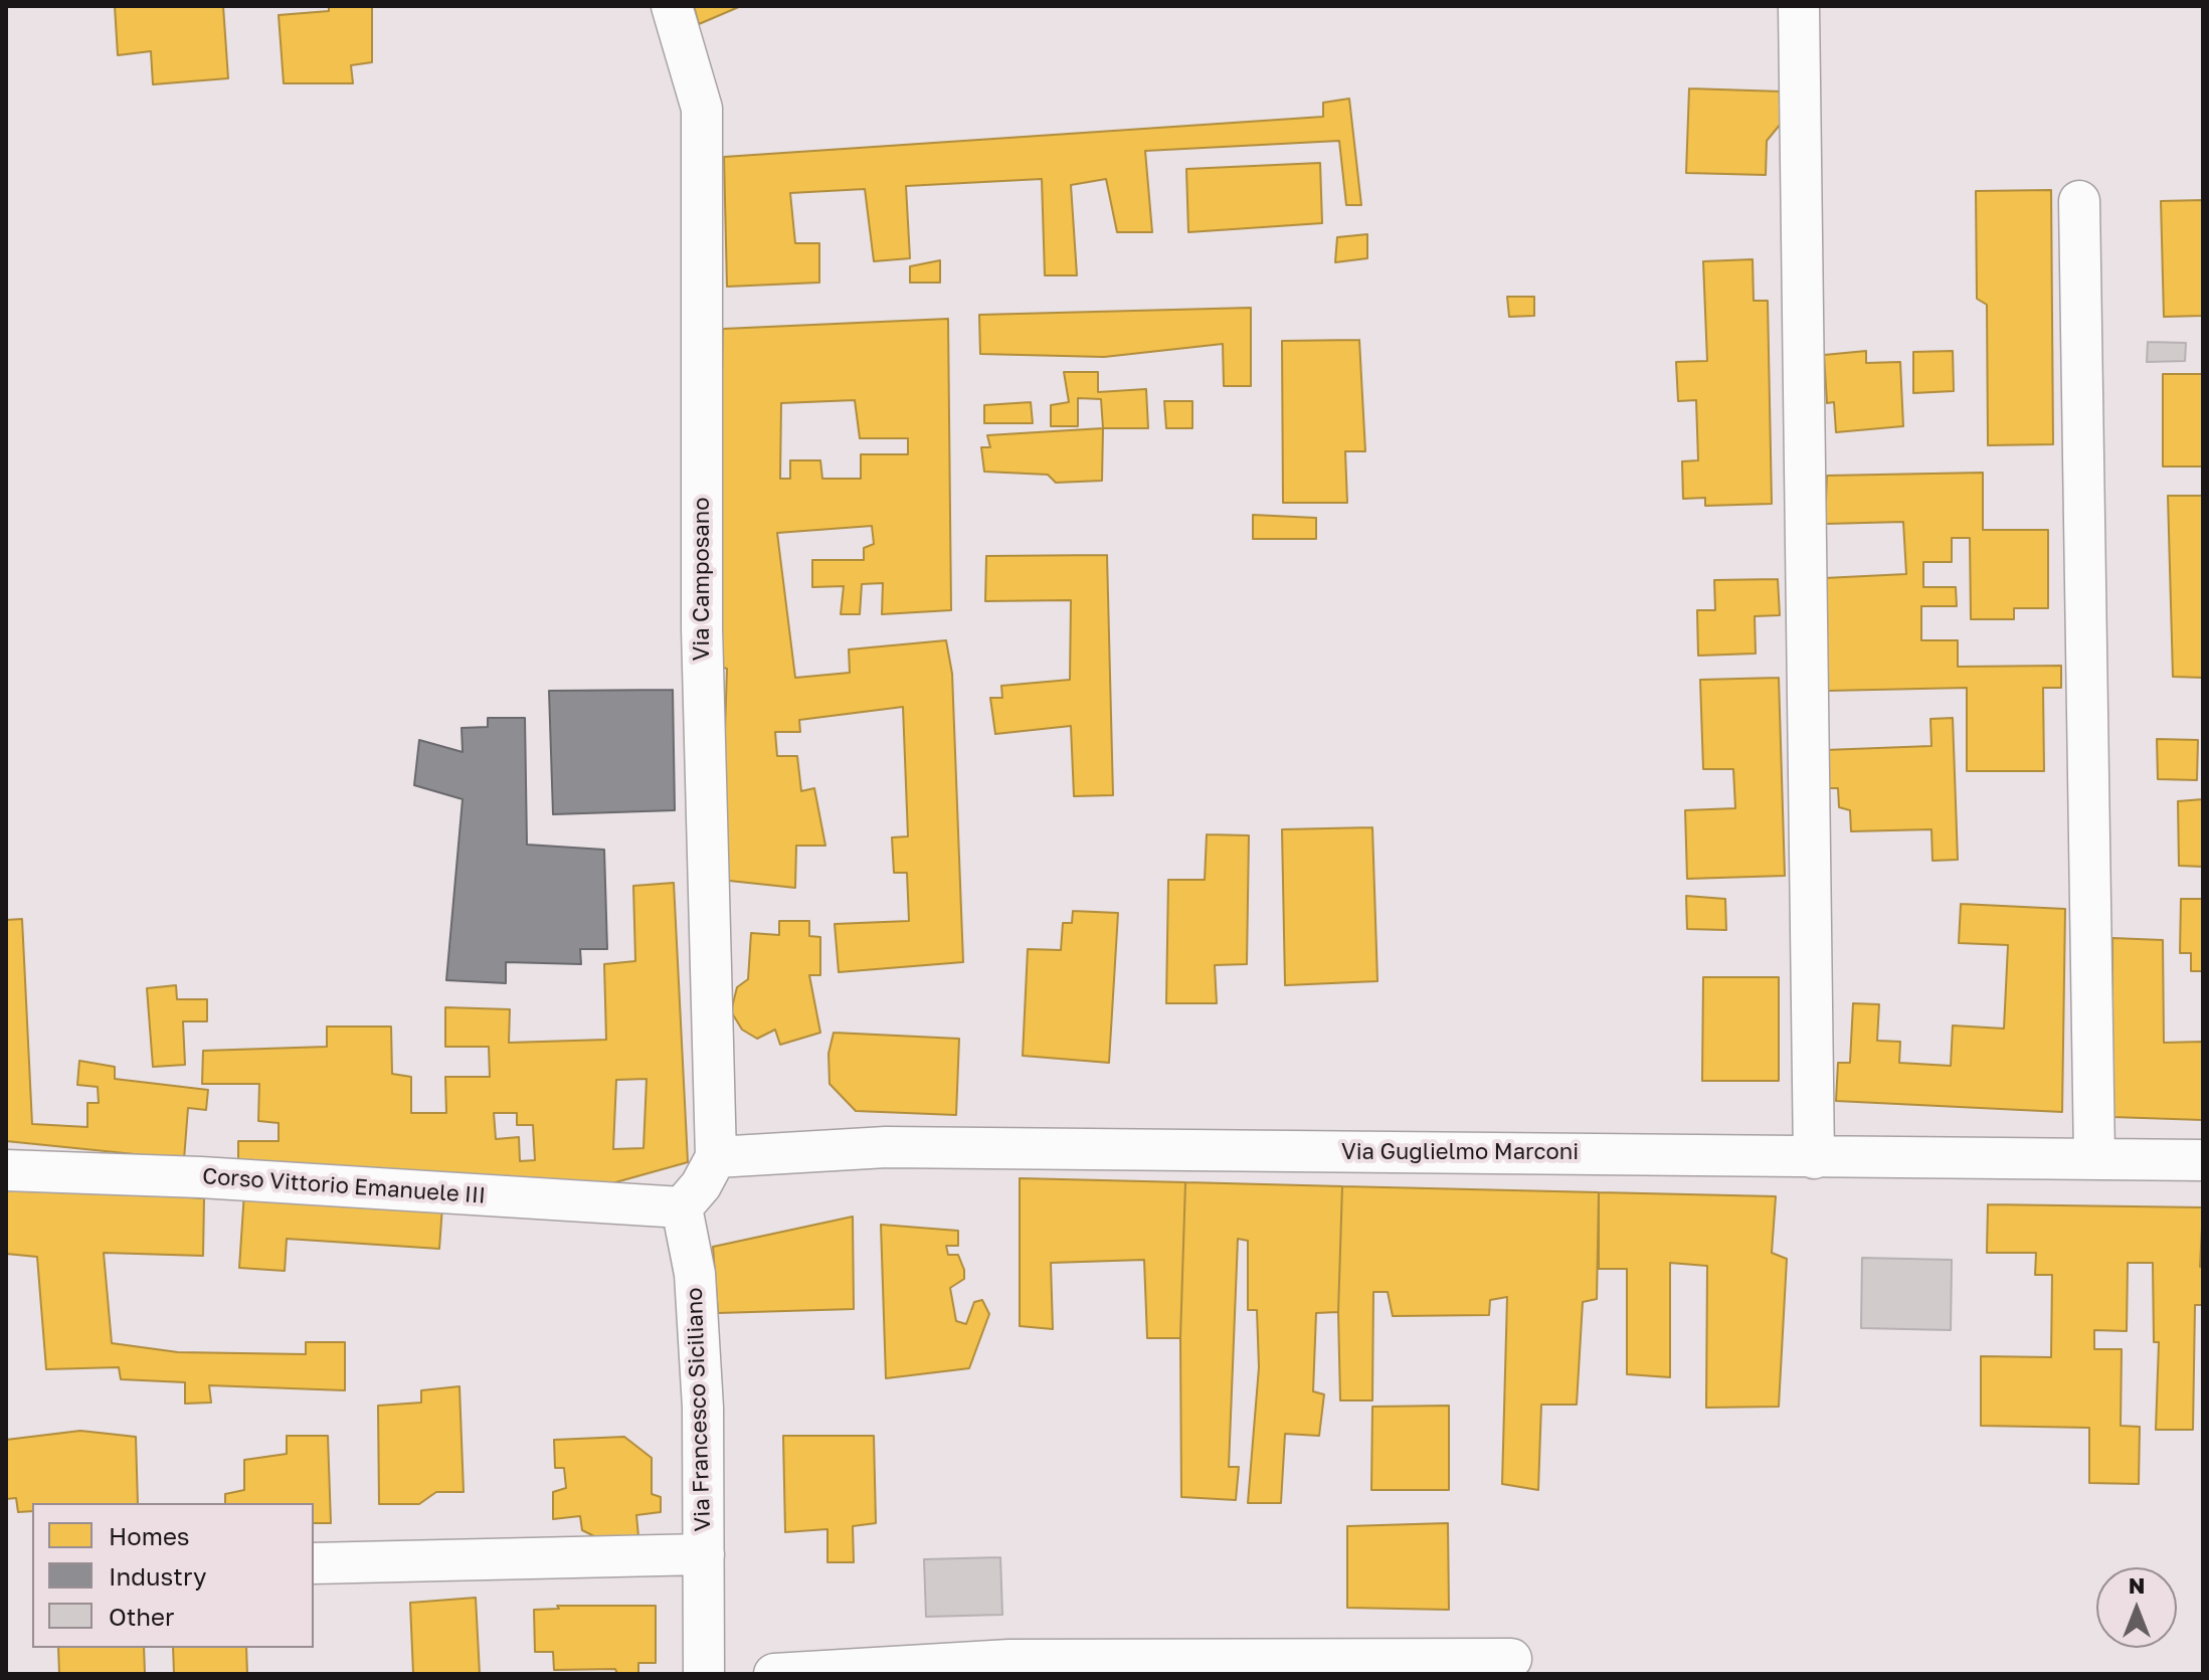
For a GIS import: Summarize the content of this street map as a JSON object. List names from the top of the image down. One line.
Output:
{"streets":{"street":["Via Camposano","Via Guglielmo Marconi","Corso Vittorio Emanuele III","Via Francesco Siciliano"]},"crossings":[["Via Camposano","Via Guglielmo Marconi"],["Corso Vittorio Emanuele III","Via Francesco Siciliano"]],"legend":["Homes","Industry","Other"],"north":"top"}
